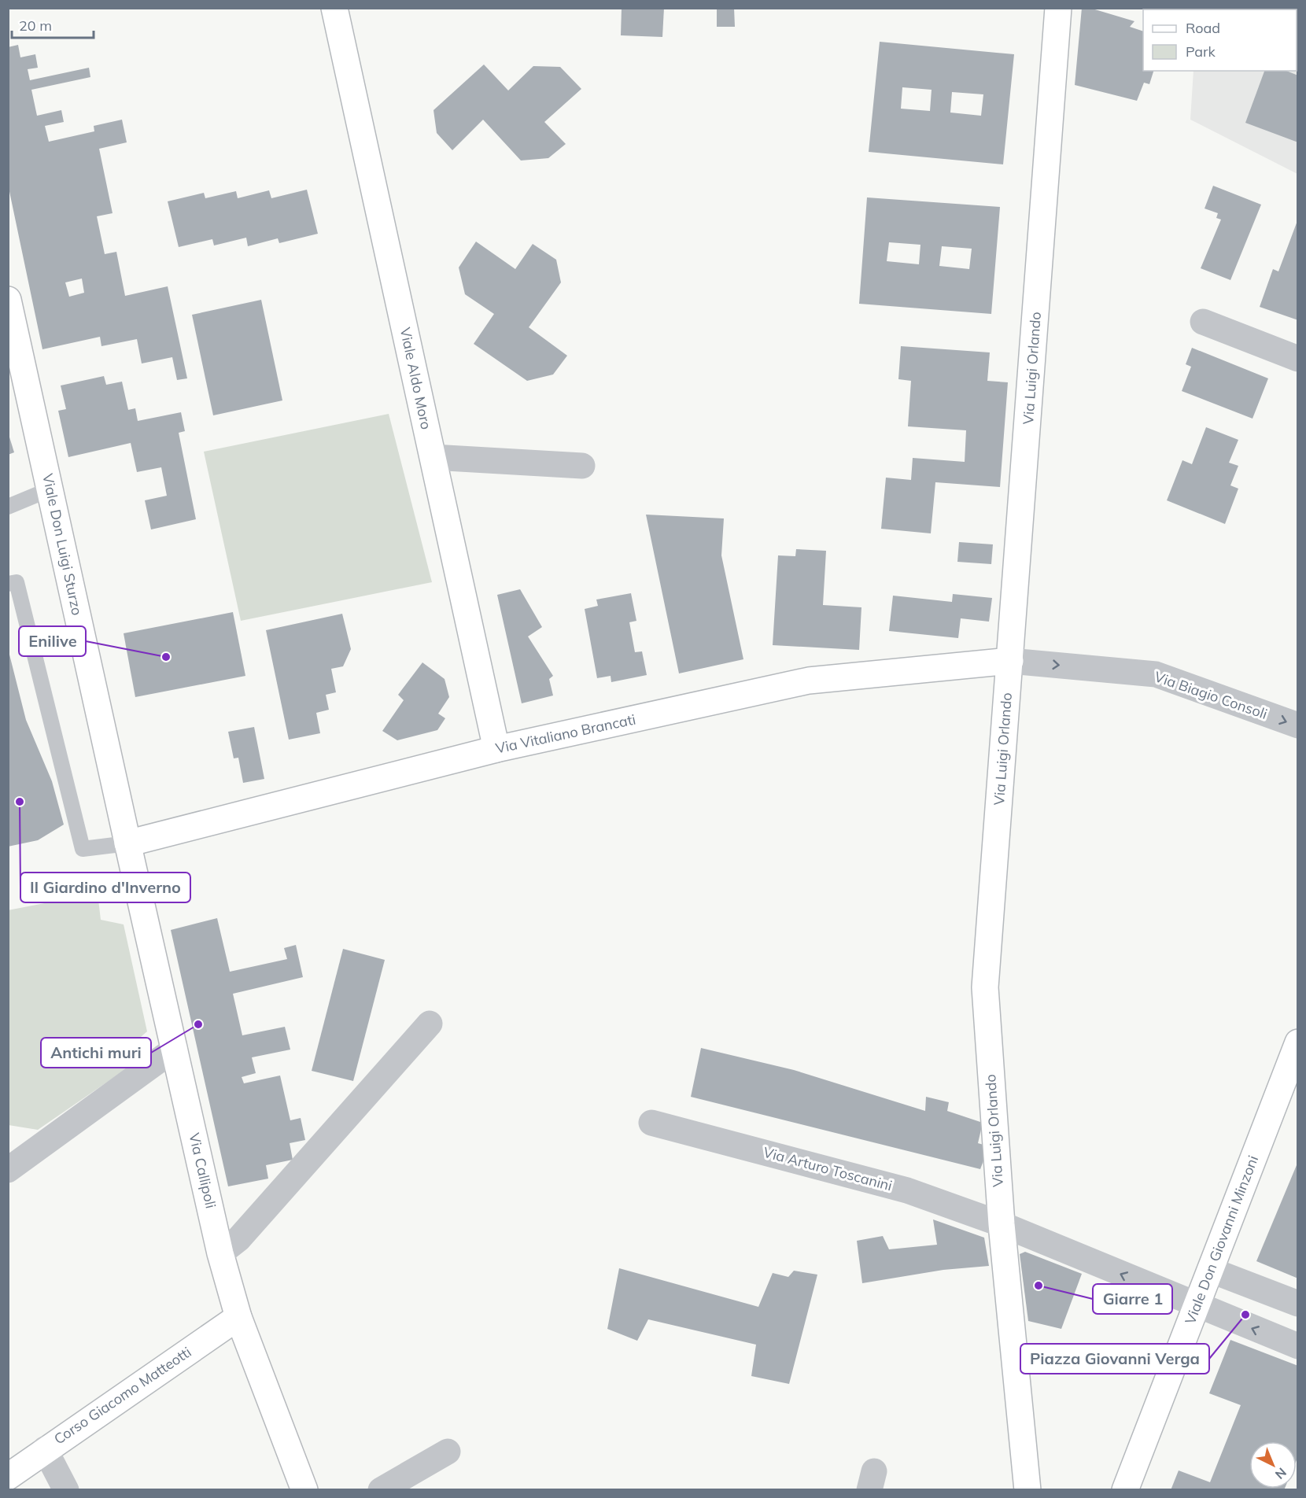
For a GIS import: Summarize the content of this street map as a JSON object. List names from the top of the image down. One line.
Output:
{"streets":{"street":["Via Luigi Orlando","Viale Aldo Moro","Viale Don Luigi Sturzo","Via Biagio Consoli","Via Vitaliano Brancati","Via Arturo Toscanini","Via Callipoli","Viale Don Giovanni Minzoni","Corso Giacomo Matteotti"]},"crossings":[["Via Luigi Orlando","Via Biagio Consoli"],["Via Luigi Orlando","Via Vitaliano Brancati"],["Via Luigi Orlando","Via Arturo Toscanini"],["Viale Aldo Moro","Via Vitaliano Brancati"],["Viale Don Luigi Sturzo","Via Vitaliano Brancati"],["Viale Don Luigi Sturzo","Via Callipoli"],["Via Biagio Consoli","Via Vitaliano Brancati"],["Via Vitaliano Brancati","Via Callipoli"],["Via Arturo Toscanini","Viale Don Giovanni Minzoni"],["Via Callipoli","Corso Giacomo Matteotti"]],"one_way":["Via Biagio Consoli","Via Arturo Toscanini"],"places":["Enilive","Il Giardino d'Inverno","Antichi muri","Giarre 1","Piazza Giovanni Verga"],"legend":["Road","Park"],"scale_bar":"20 m","north":"bottom right"}
